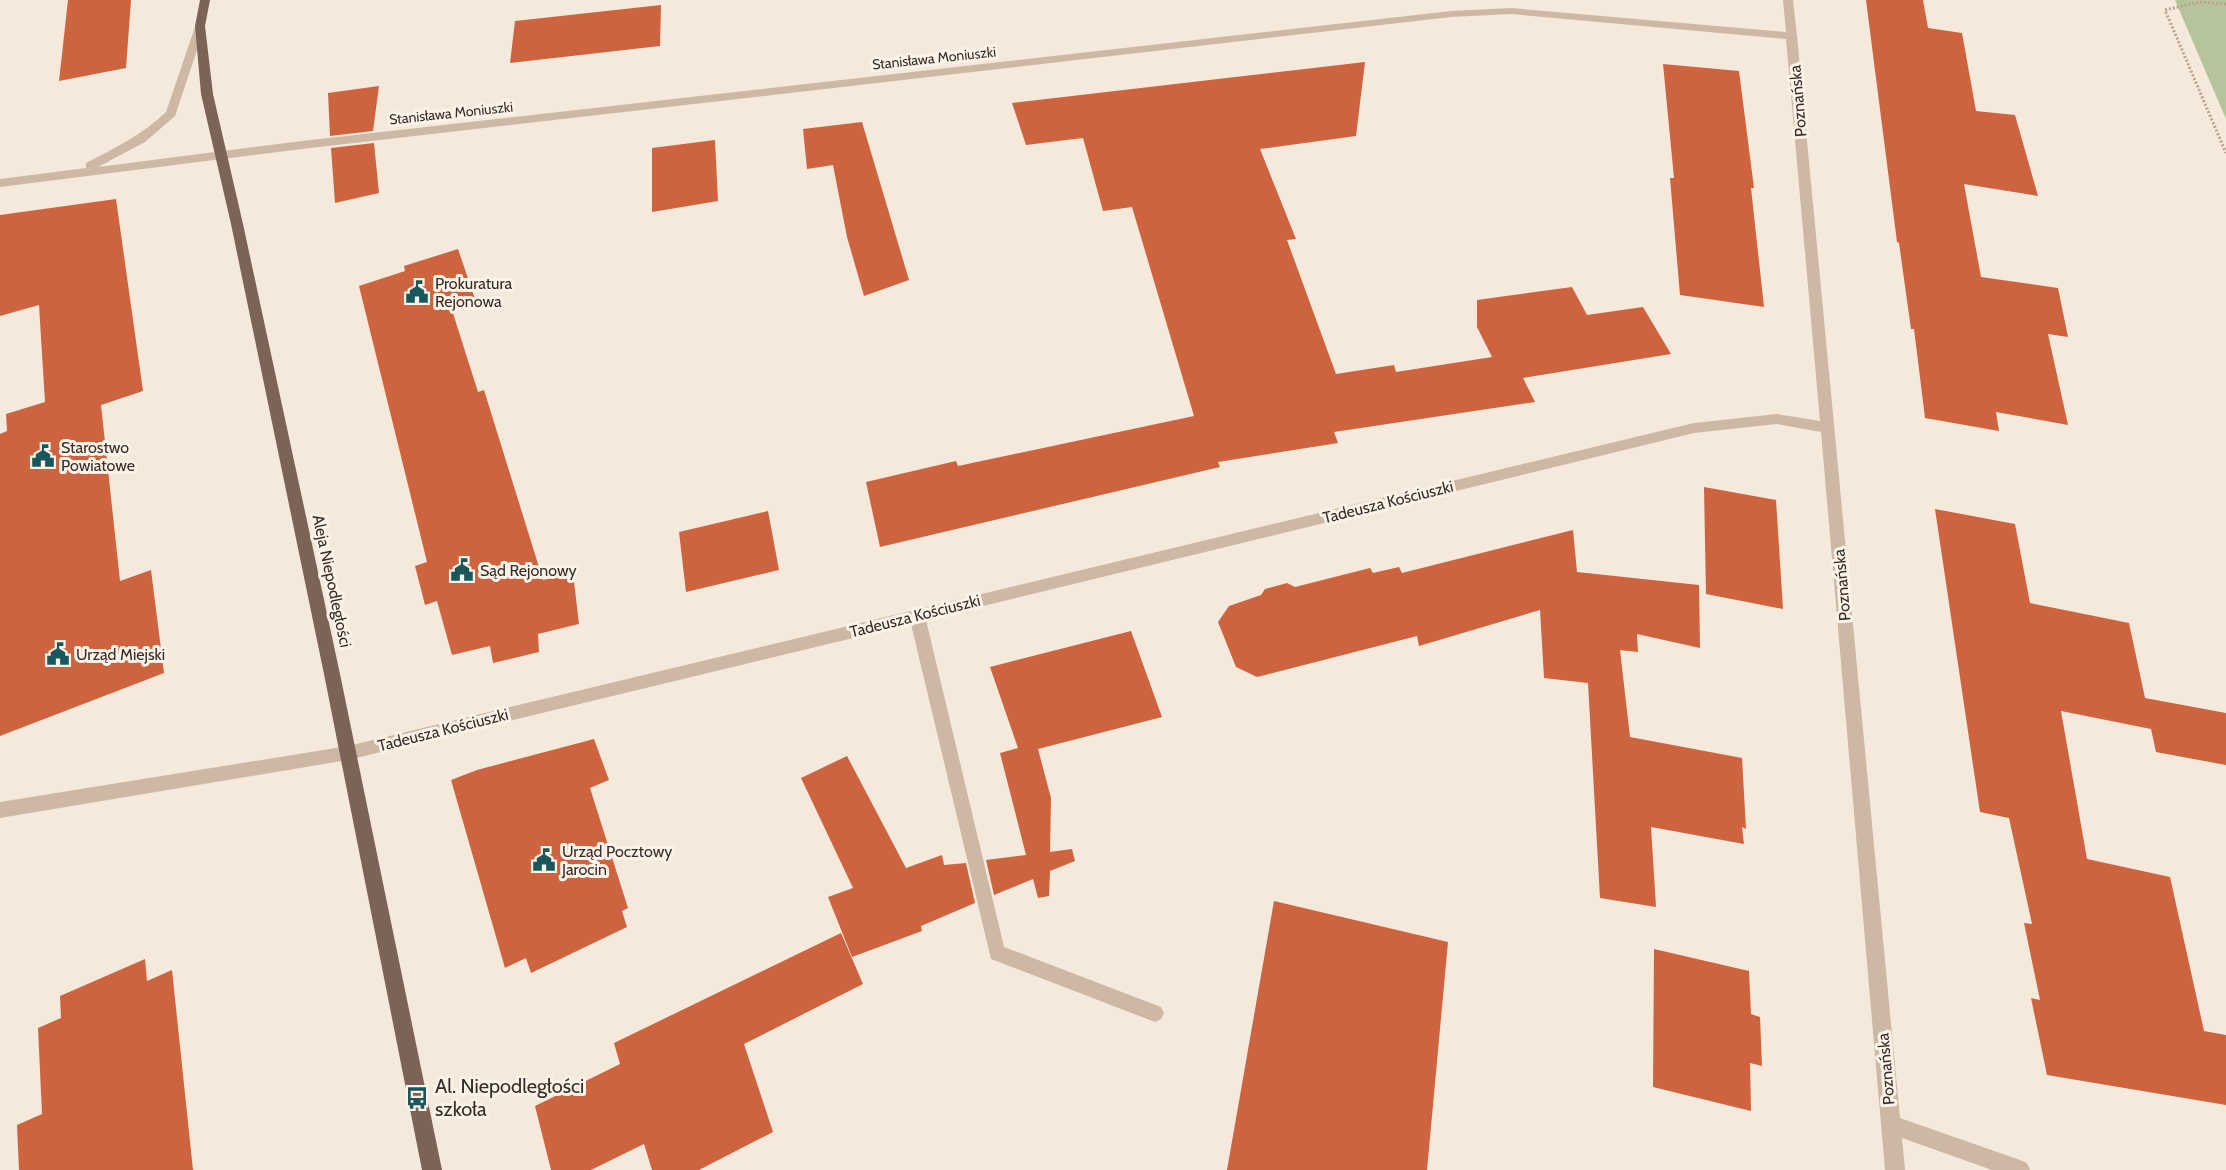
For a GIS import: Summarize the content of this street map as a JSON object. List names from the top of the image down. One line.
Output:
{"streets":{"main road":["Aleja Niepodległości"],"street":["Stanisława Moniuszki","Poznańska","Tadeusza Kościuszki"]},"crossings":[["Stanisława Moniuszki","Poznańska"],["Stanisława Moniuszki","Aleja Niepodległości"],["Poznańska","Tadeusza Kościuszki"],["Tadeusza Kościuszki","Aleja Niepodległości"]],"places":{"public building":["Prokuratura Rejonowa","Starostwo Powiatowe","Sąd Rejonowy","Urząd Miejski","Urząd Pocztowy Jarocin"],"bus stop":["Al. Niepodległości szkoła"]}}
